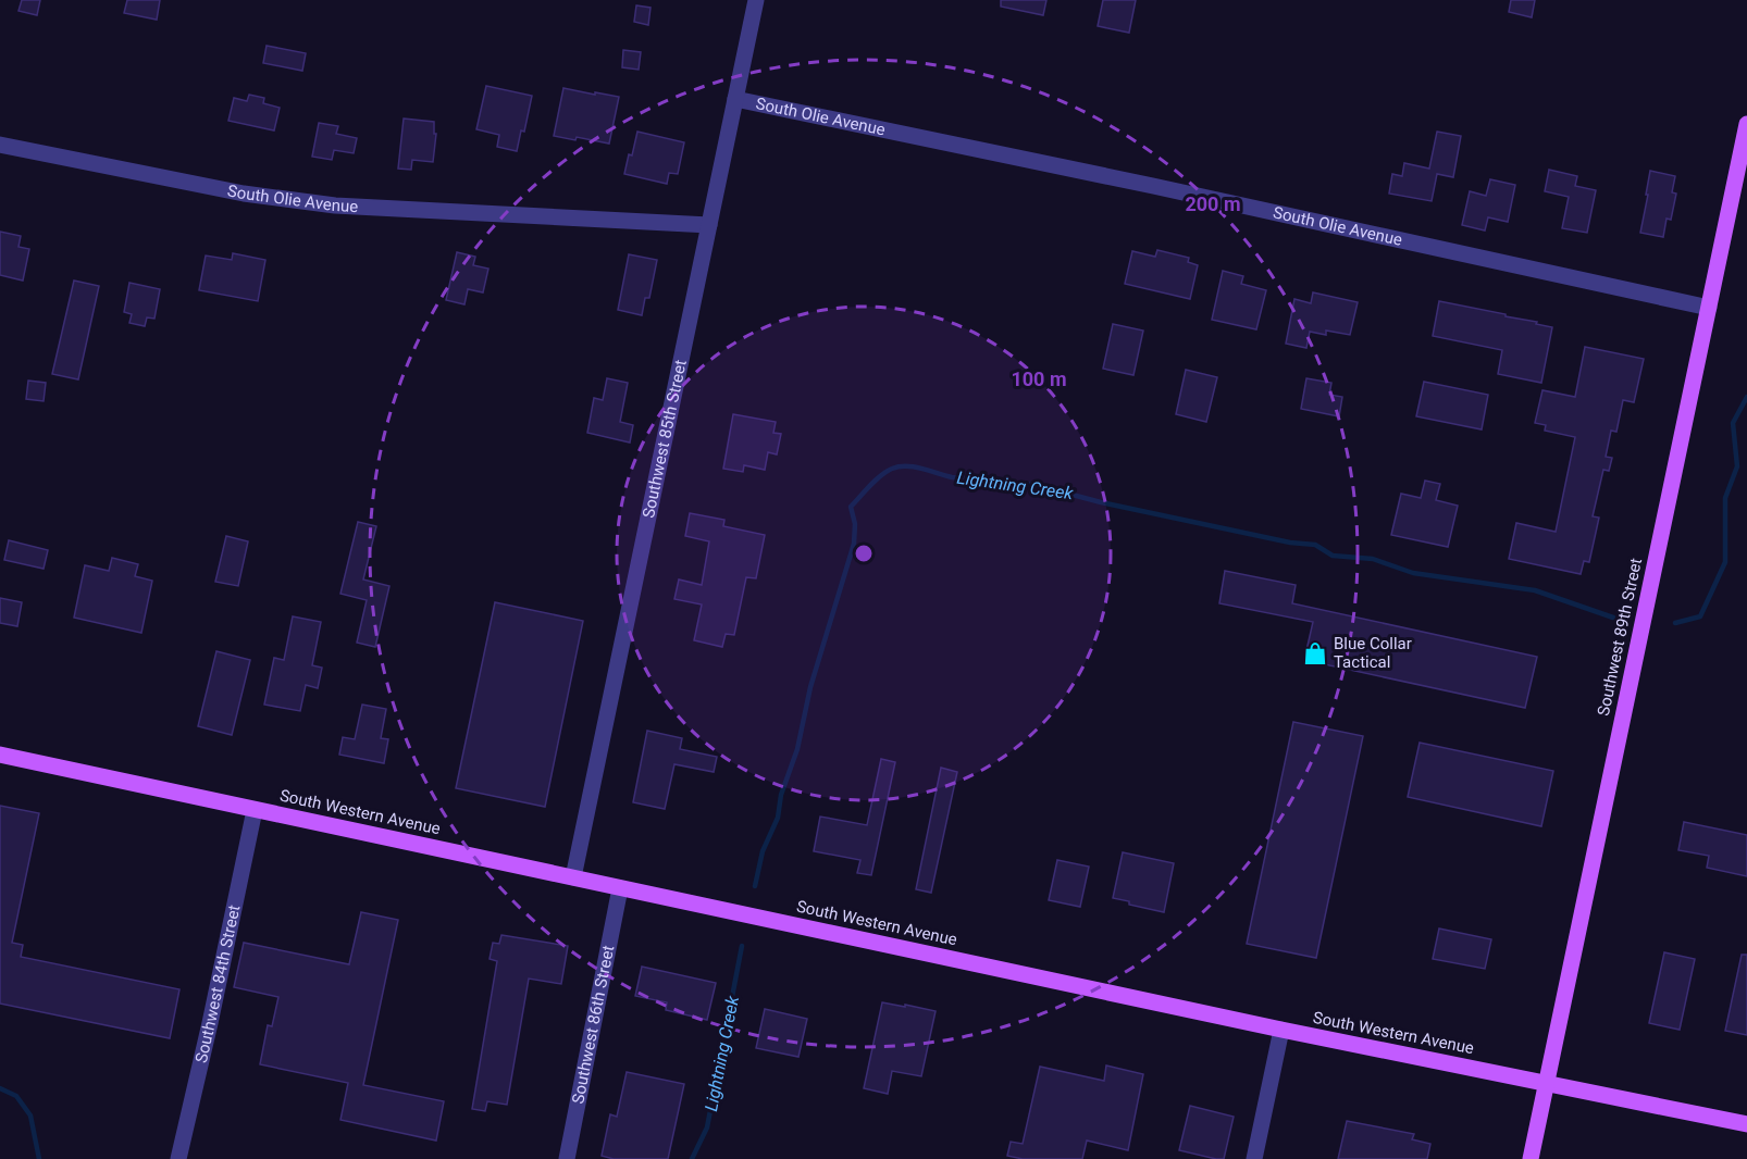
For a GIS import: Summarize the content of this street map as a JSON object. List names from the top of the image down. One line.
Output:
{"streets":{"main road":["Southwest 89th Street","South Western Avenue"],"street":["South Olie Avenue","Southwest 85th Street","Southwest 84th Street","Southwest 86th Street"]},"crossings":[["South Olie Avenue","Southwest 85th Street"],["South Olie Avenue","Southwest 89th Street"],["Southwest 85th Street","South Western Avenue"],["Southwest 89th Street","South Western Avenue"],["South Western Avenue","Southwest 84th Street"],["South Western Avenue","Southwest 86th Street"]],"water":["Lightning Creek"],"places":{"shop":["Blue Collar Tactical"]},"rings":["200 m","100 m"]}
